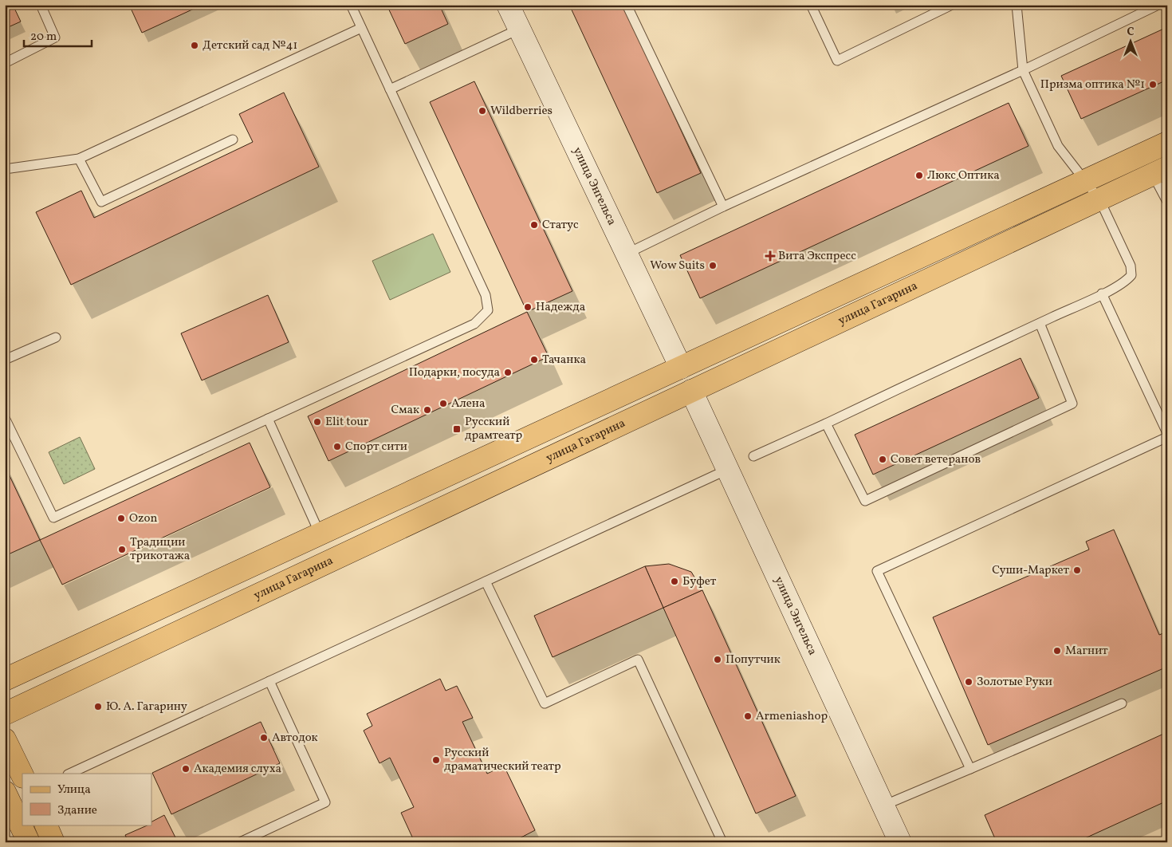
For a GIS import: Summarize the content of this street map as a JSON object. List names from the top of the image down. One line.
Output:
{"streets":{"main road":["улица Гагарина"],"street":["улица Энгельса"]},"crossings":[["улица Энгельса","улица Гагарина"]],"places":{"other":["Детский сад №41","Призма оптика №1","Wildberries","Люкс Оптика","Статус","Wow Suits","Надежда","Тачанка","Подарки, посуда","Алена","Смак","Elit tour","Спорт сити","Совет ветеранов","Ozon","Традиции трикотажа","Суши-Маркет","Буфет","Магнит","Попутчик","Золотые Руки","Ю. А. Гагарину","Armeniashop","Автодок","Русский драматический театр","Академия слуха"],"health":["Вита Экспресс"],"transit":["Русский драмтеатр"]},"legend":["Улица","Здание"],"scale_bar":"20 m","north":"top"}
